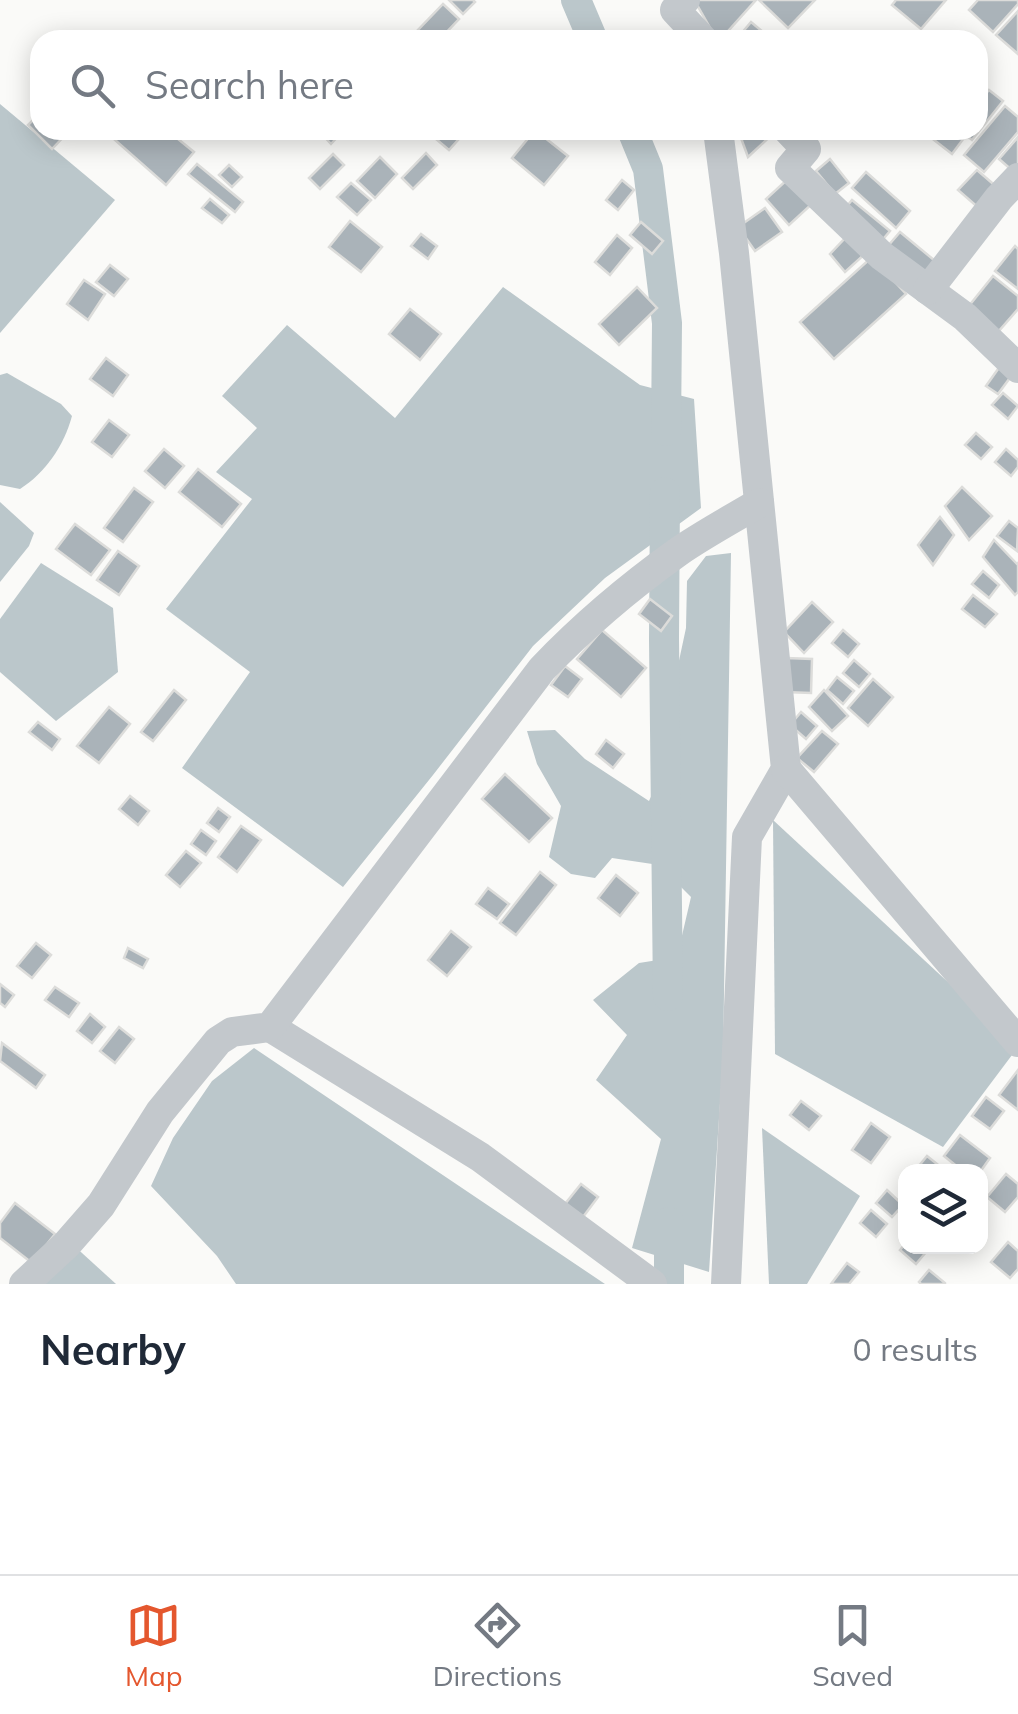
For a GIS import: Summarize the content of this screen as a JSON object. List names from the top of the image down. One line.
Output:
{"page":{"search":"Search here","heading":["Nearby","0 results"],"nav":["Map","Directions","Saved"]}}
